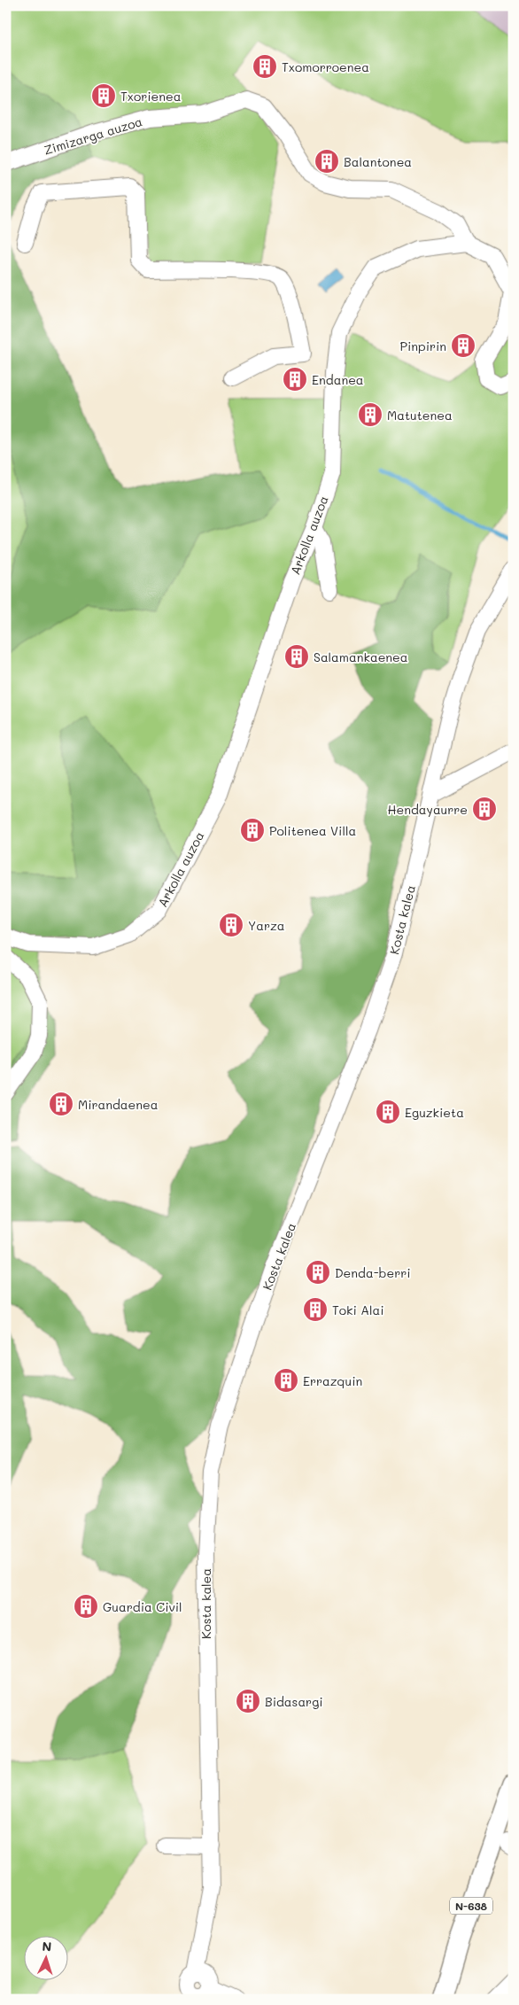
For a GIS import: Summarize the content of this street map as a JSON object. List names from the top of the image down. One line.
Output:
{"streets":{"main road":["N-638"],"street":["Zimizarga auzoa","Arkolla auzoa","Kosta kalea"]},"crossings":[["Zimizarga auzoa","Arkolla auzoa"]],"places":{"building":["Txomorroenea","Txorienea","Balantonea","Pinpirin","Endanea","Matutenea","Salamankaenea","Hendayaurre","Politenea Villa","Yarza","Mirandaenea","Eguzkieta","Denda-berri","Toki Alai","Errazquin","Guardia Civil","Bidasargi"]},"north":"top"}
